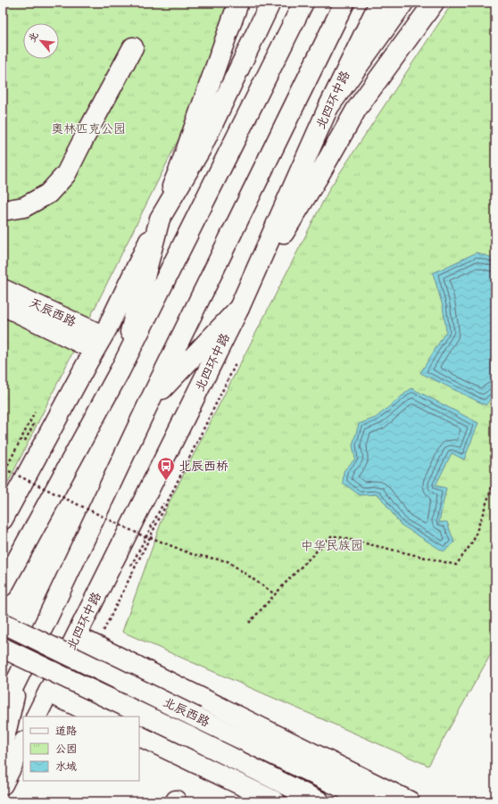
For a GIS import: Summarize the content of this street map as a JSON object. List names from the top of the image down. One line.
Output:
{"streets":{"main road":["北四环中路","天辰西路","北辰西路"]},"crossings":[["北四环中路","北辰西路"]],"parks":["奥林匹克公园","中华民族园"],"places":{"bus stop":["北辰西桥"]},"legend":["道路","公园","水域"],"north":"top left"}
